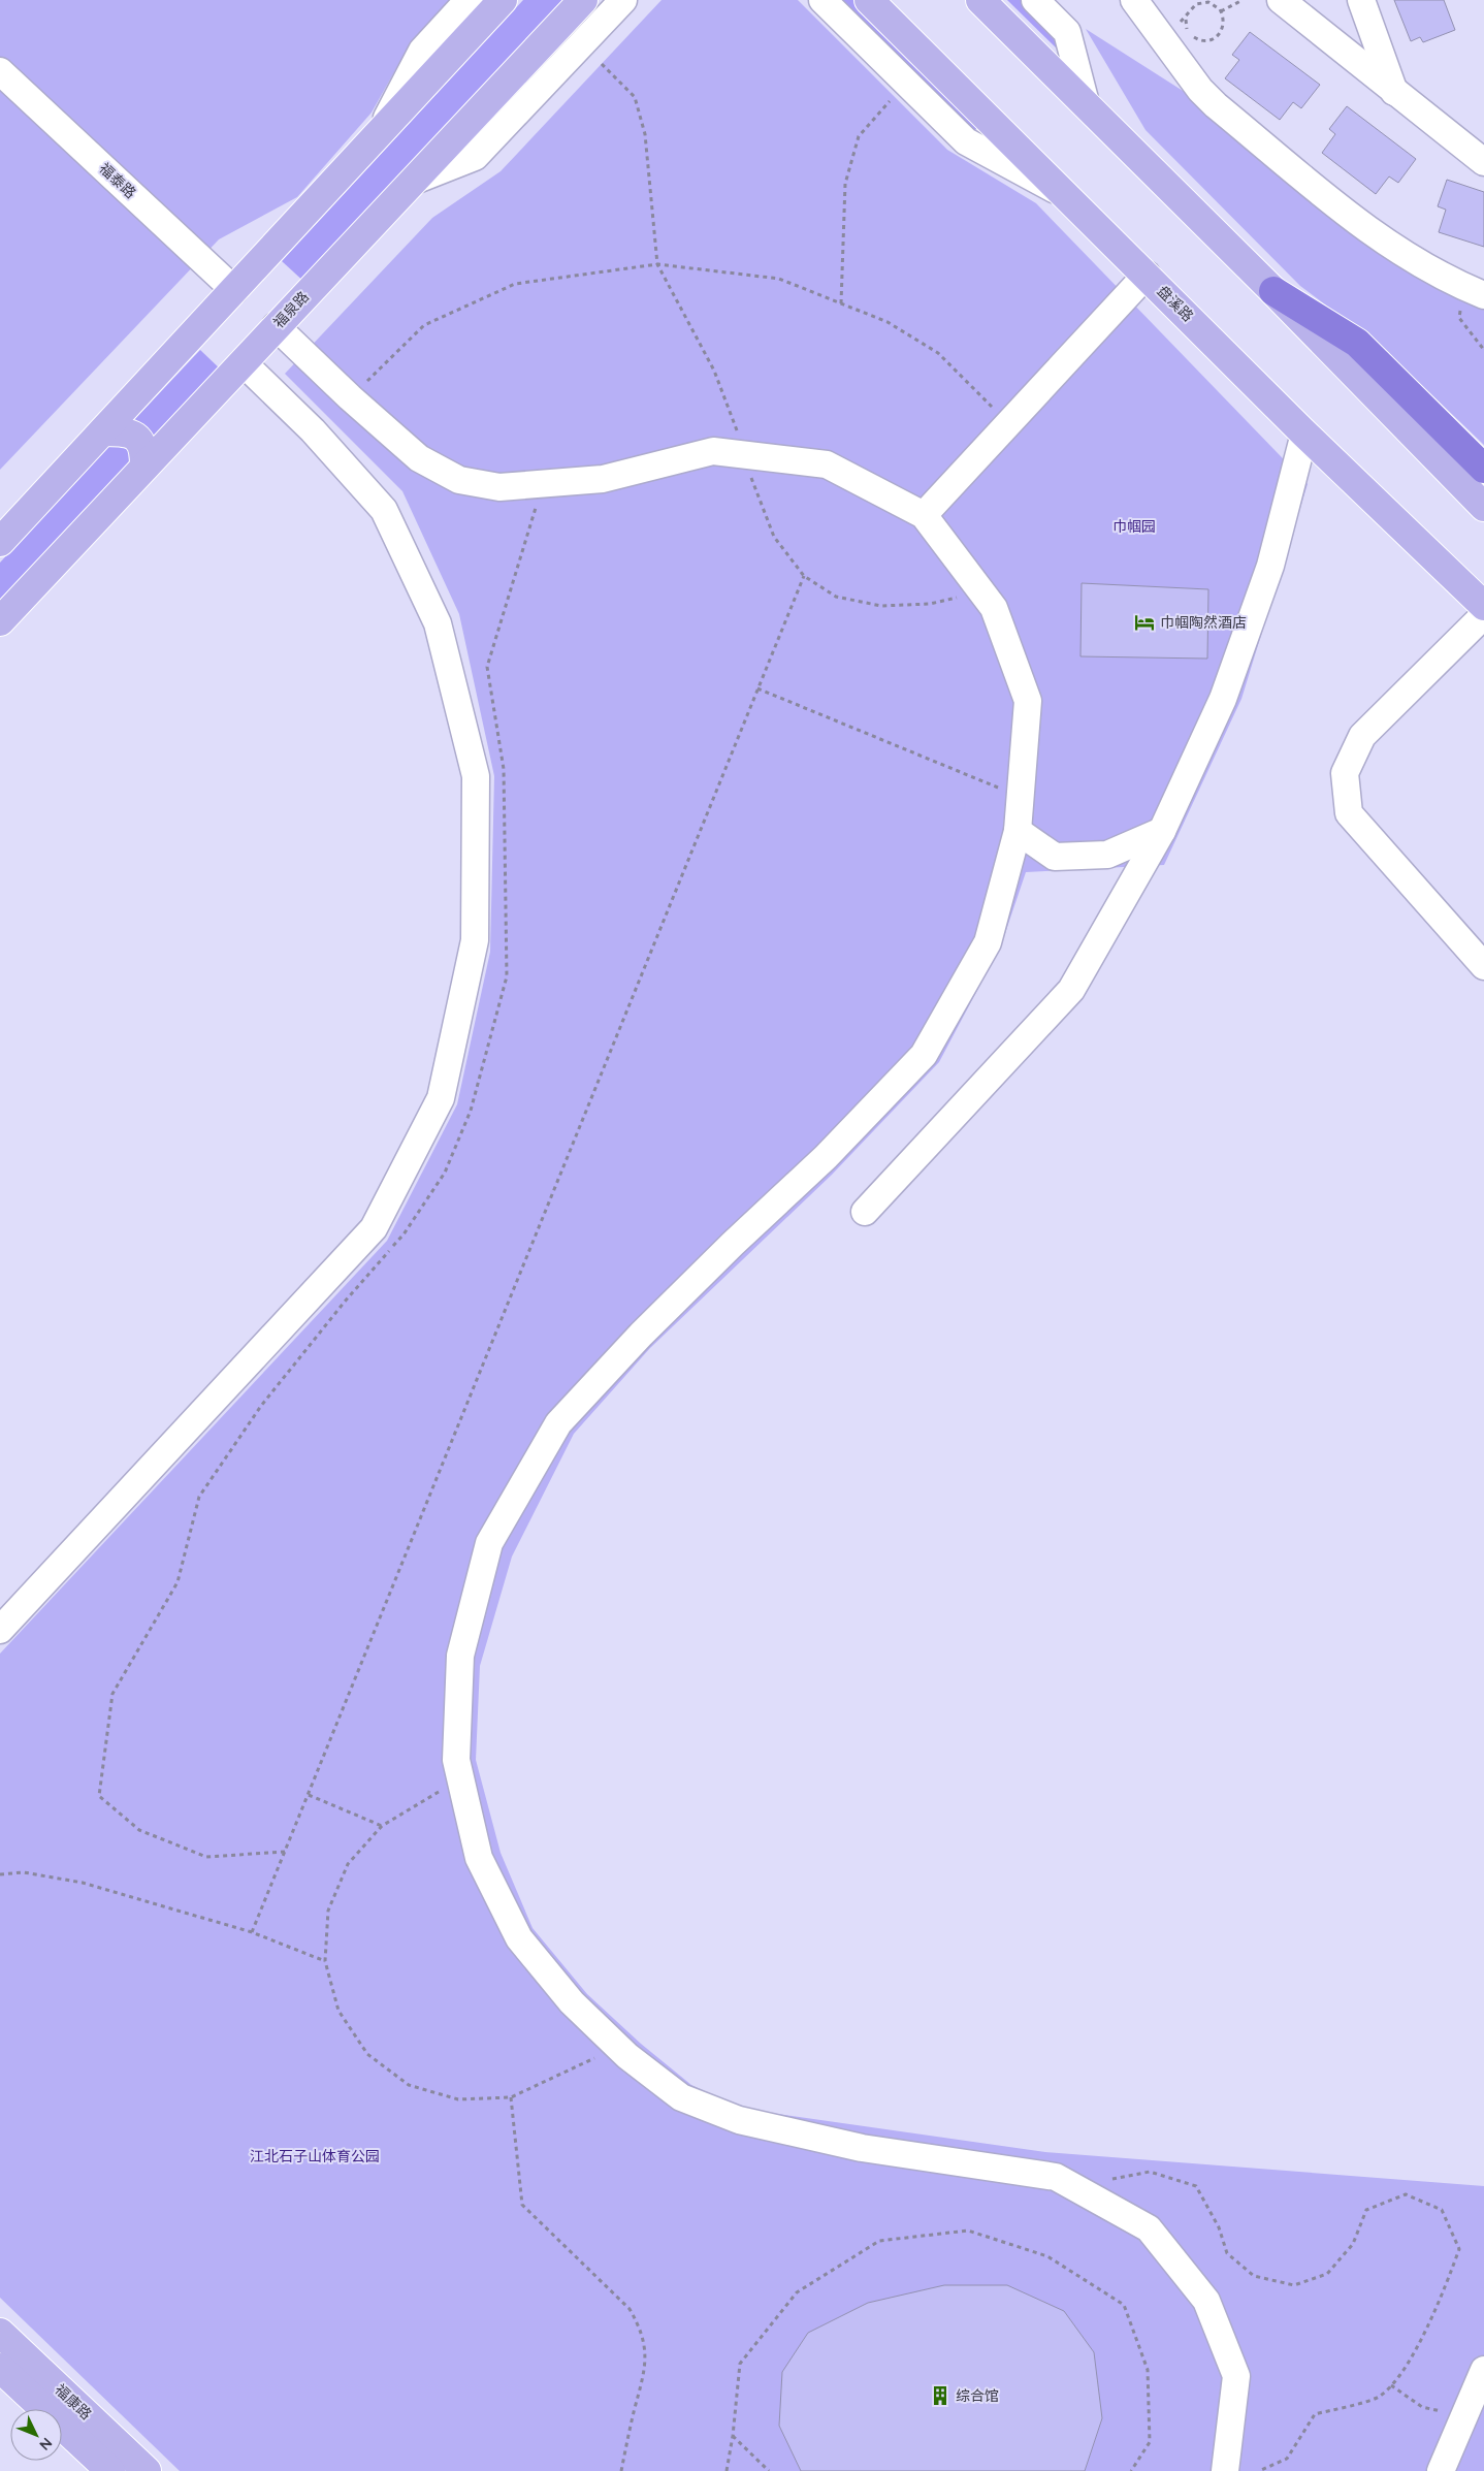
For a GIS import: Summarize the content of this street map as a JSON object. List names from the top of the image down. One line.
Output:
{"streets":{"main road":["盘溪路","福泉路","福康路"],"street":["福泰路"]},"parks":["巾帼园","江北石子山体育公园"],"places":{"hotel":["巾帼陶然酒店"],"building":["综合馆"]},"north":"bottom right"}
